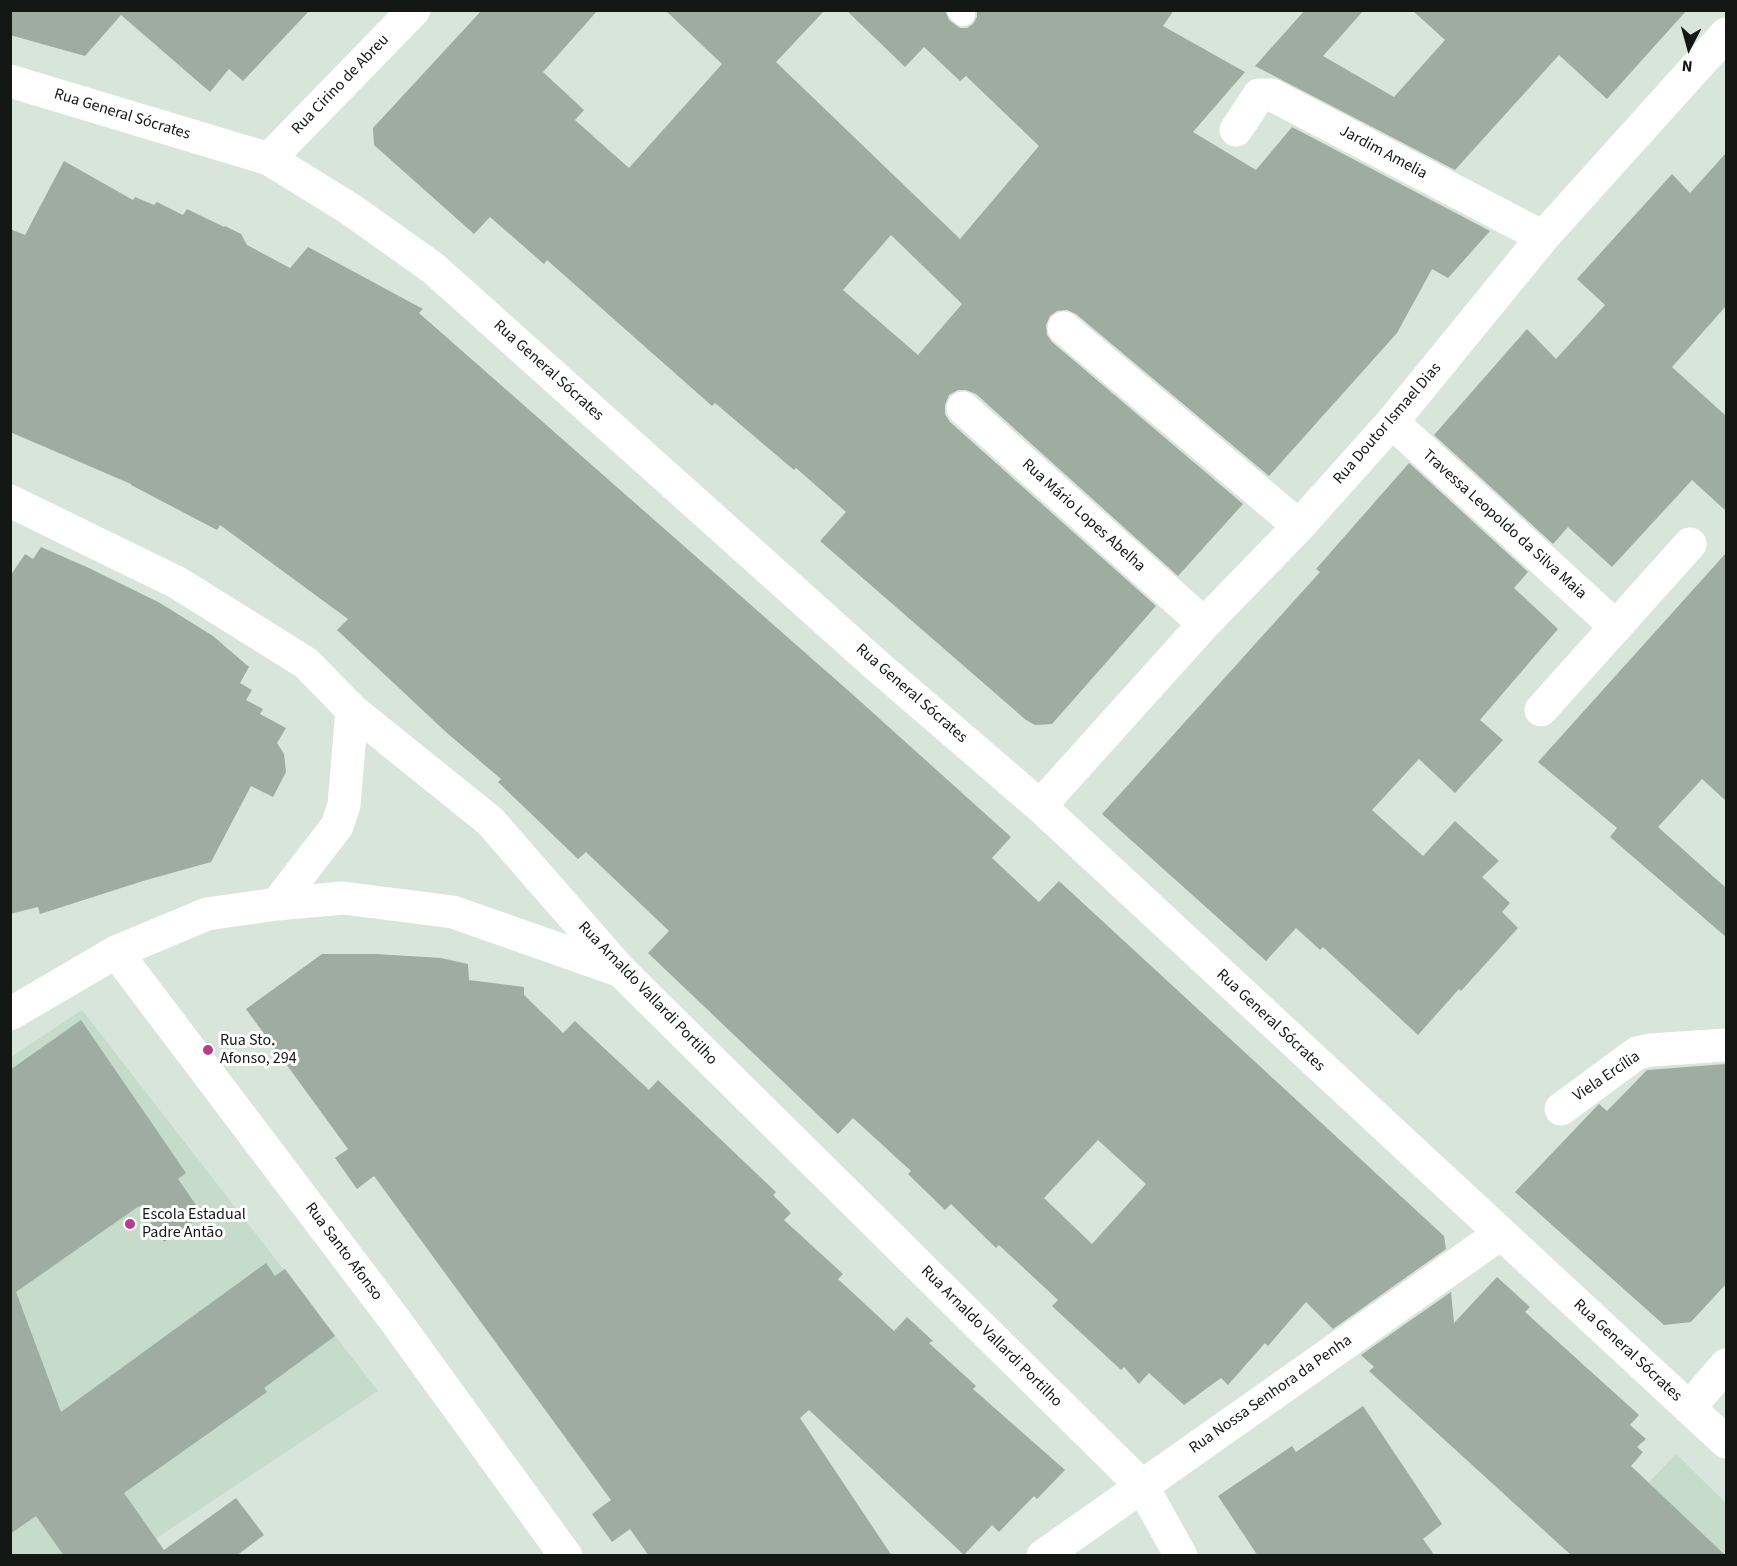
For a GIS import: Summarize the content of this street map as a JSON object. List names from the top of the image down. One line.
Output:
{"streets":{"street":["Rua Cirino de Abreu","Rua General Sócrates","Jardim Amelia","Rua Doutor Ismael Dias","Rua Mário Lopes Abelha","Travessa Leopoldo da Silva Maia","Rua Arnaldo Vallardi Portilho","Viela Ercília","Rua Santo Afonso","Rua Nossa Senhora da Penha"]},"crossings":[["Rua Cirino de Abreu","Rua General Sócrates"],["Rua General Sócrates","Rua Doutor Ismael Dias"],["Rua General Sócrates","Rua Nossa Senhora da Penha"],["Jardim Amelia","Rua Doutor Ismael Dias"],["Rua Doutor Ismael Dias","Rua Mário Lopes Abelha"],["Rua Doutor Ismael Dias","Travessa Leopoldo da Silva Maia"],["Rua Arnaldo Vallardi Portilho","Rua Nossa Senhora da Penha"]],"places":["Rua Sto. Afonso, 294","Escola Estadual Padre Antão"],"north":"bottom"}
